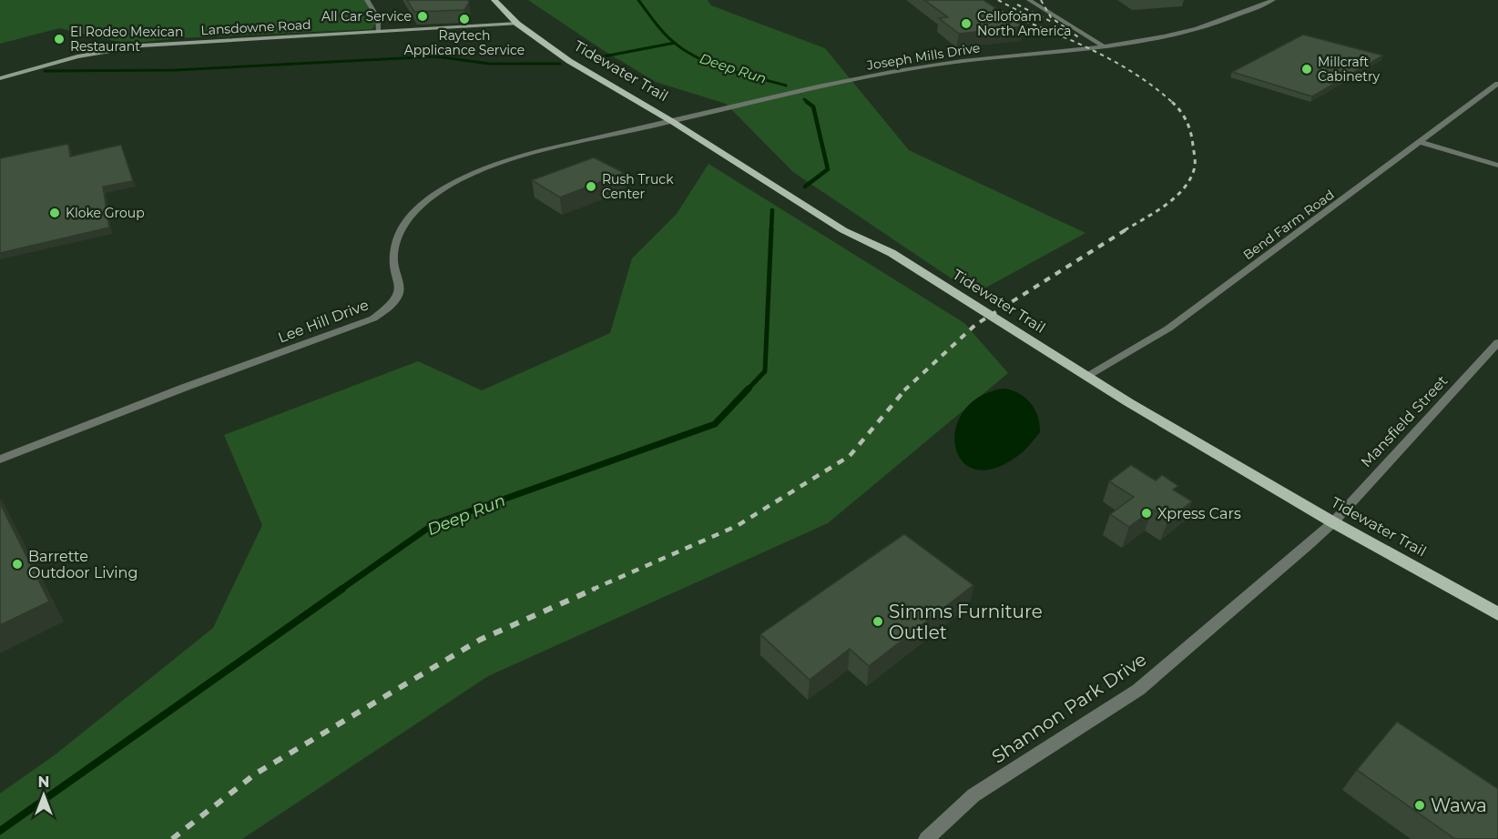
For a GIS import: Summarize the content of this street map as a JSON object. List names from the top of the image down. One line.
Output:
{"streets":{"main road":["Lansdowne Road","Tidewater Trail"],"street":["Joseph Mills Drive","Bend Farm Road","Lee Hill Drive","Mansfield Street","Shannon Park Drive"]},"crossings":[["Lansdowne Road","Tidewater Trail"],["Joseph Mills Drive","Tidewater Trail"],["Joseph Mills Drive","Lee Hill Drive"],["Tidewater Trail","Bend Farm Road"],["Tidewater Trail","Lee Hill Drive"],["Tidewater Trail","Mansfield Street"],["Tidewater Trail","Shannon Park Drive"],["Mansfield Street","Shannon Park Drive"]],"water":["Deep Run"],"places":["All Car Service","Raytech Applicance Service","Cellofoam North America","El Rodeo Mexican Restaurant","Millcraft Cabinetry","Rush Truck Center","Kloke Group","Xpress Cars","Barrette Outdoor Living","Simms Furniture Outlet","Wawa"],"north":"top"}
